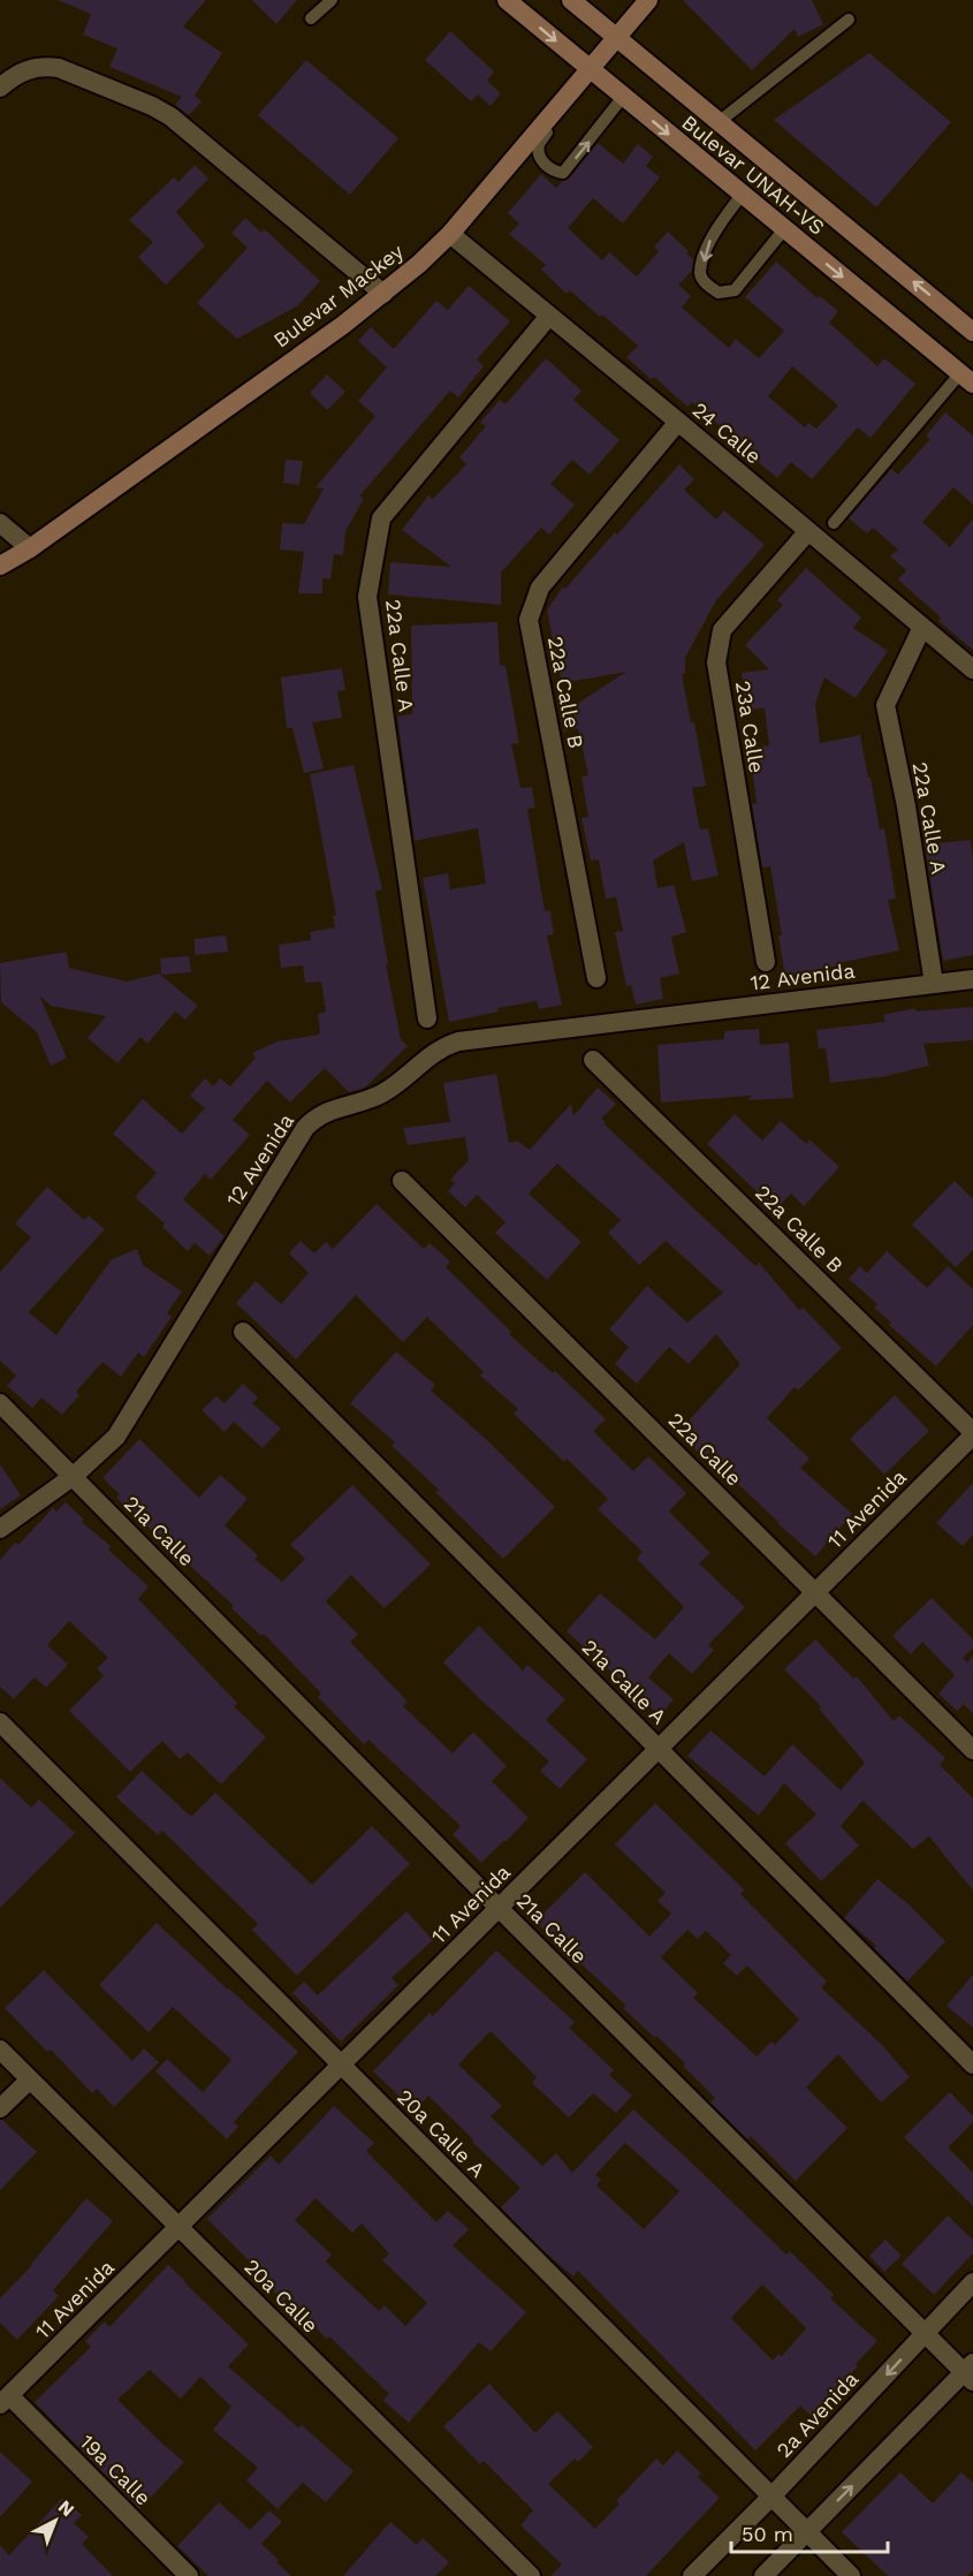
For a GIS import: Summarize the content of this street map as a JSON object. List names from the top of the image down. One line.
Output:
{"streets":{"main road":["Bulevar UNAH-VS","Bulevar Mackey"],"street":["24 Calle","22a Calle A","22a Calle B","23a Calle","12 Avenida","22a Calle","11 Avenida","21a Calle","21a Calle A","20a Calle A","20a Calle","2a Avenida","19a Calle"]},"crossings":[["Bulevar UNAH-VS","Bulevar Mackey"],["Bulevar Mackey","24 Calle"],["24 Calle","22a Calle A"],["24 Calle","22a Calle B"],["24 Calle","23a Calle"],["22a Calle A","12 Avenida"],["22a Calle B","11 Avenida"],["12 Avenida","21a Calle"],["22a Calle","11 Avenida"],["11 Avenida","21a Calle"],["11 Avenida","21a Calle A"],["11 Avenida","20a Calle A"],["11 Avenida","20a Calle"],["11 Avenida","19a Calle"],["21a Calle","2a Avenida"],["20a Calle A","2a Avenida"]],"scale_bar":"50 m","north":"top right"}
